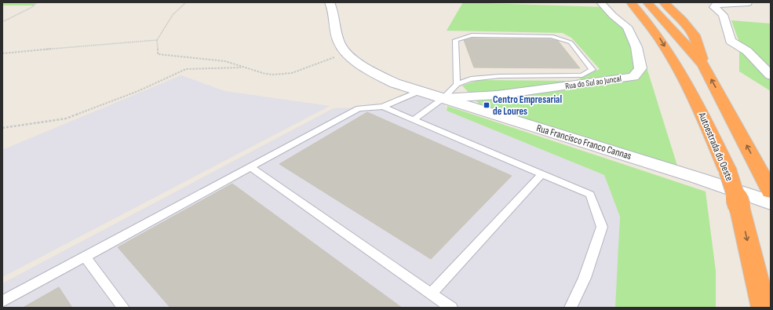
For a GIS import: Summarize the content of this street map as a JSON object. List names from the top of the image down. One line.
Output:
{"streets":{"highway":["Autoestrada do Oeste"],"street":["Rua do Sul ao Juncal","Rua Francisco Franco Cannas"]},"crossings":[["Rua do Sul ao Juncal","Rua Francisco Franco Cannas"]],"places":{"transit":["Centro Empresarial de Loures"]}}
